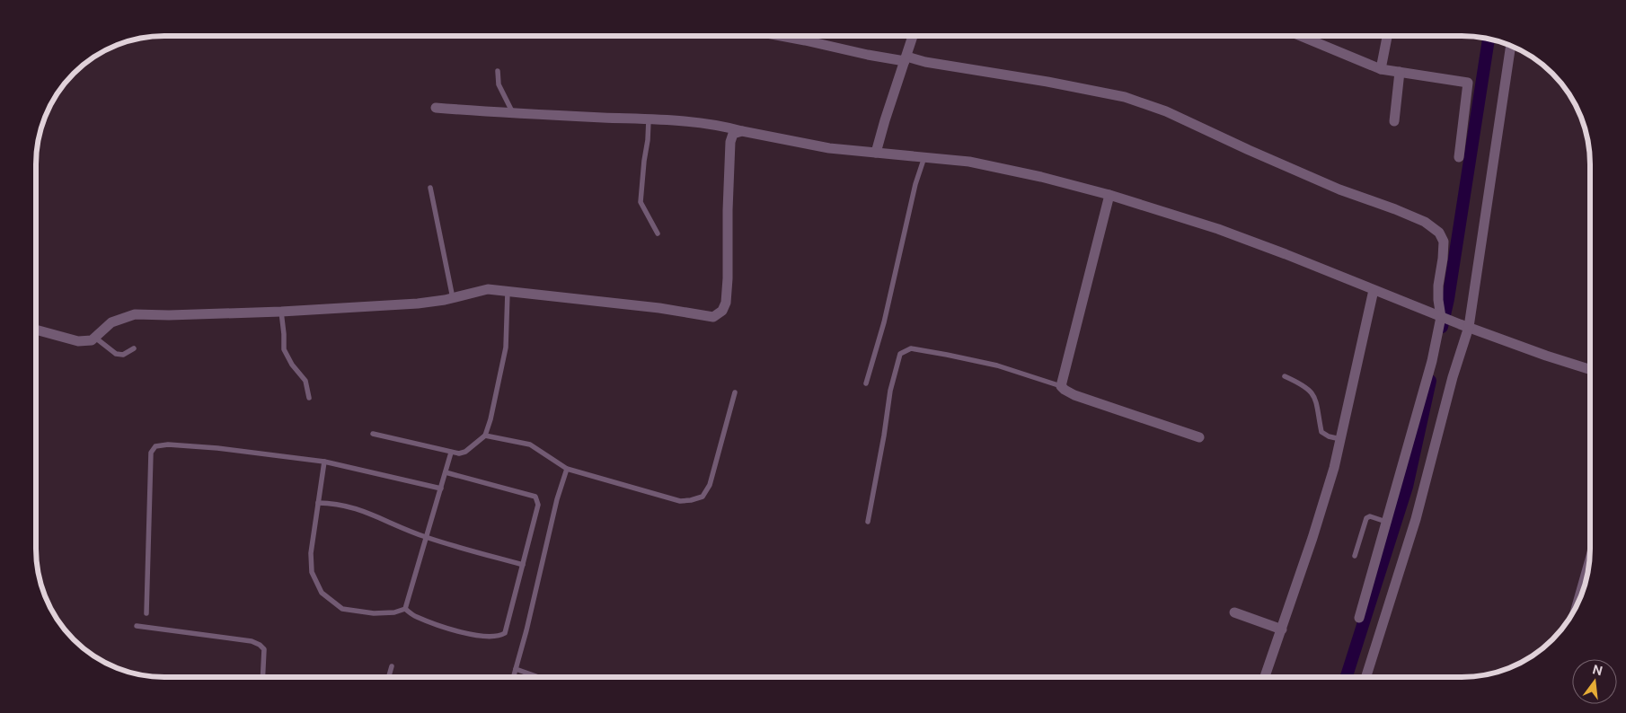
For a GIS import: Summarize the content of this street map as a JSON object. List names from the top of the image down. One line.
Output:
{"north":"top"}
